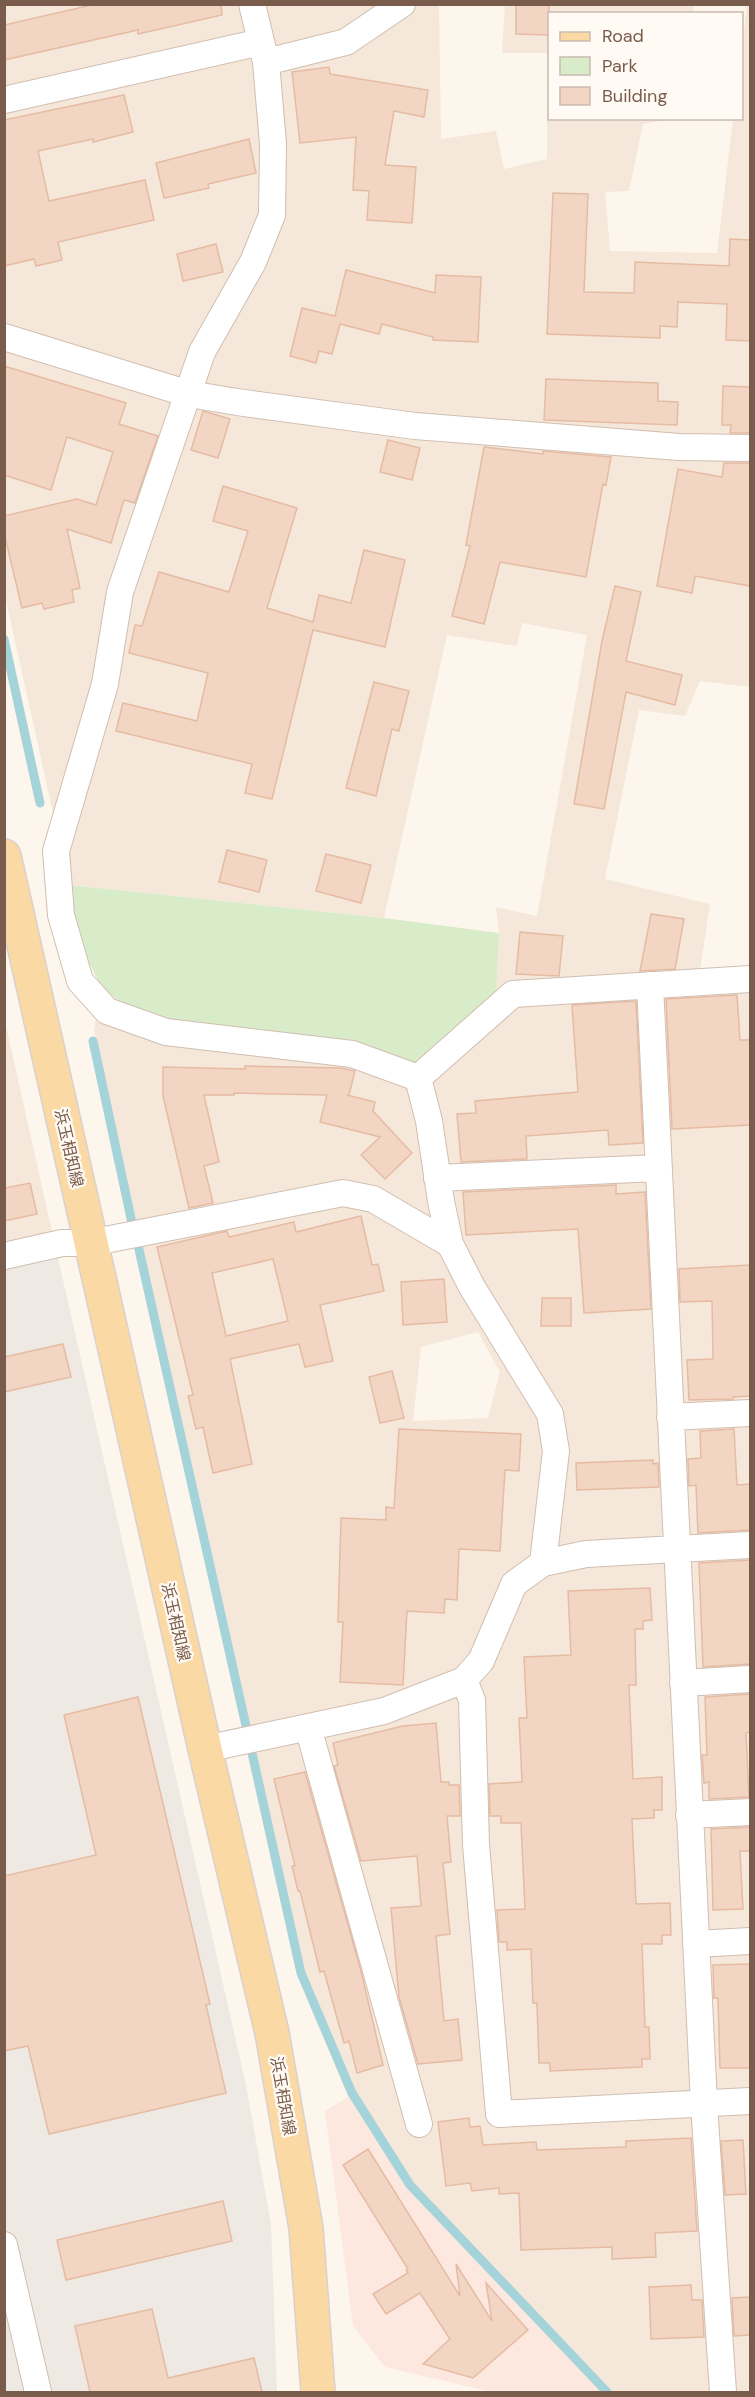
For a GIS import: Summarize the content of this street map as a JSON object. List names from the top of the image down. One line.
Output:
{"streets":{"main road":["浜玉相知線"]},"legend":["Road","Park","Building"]}
